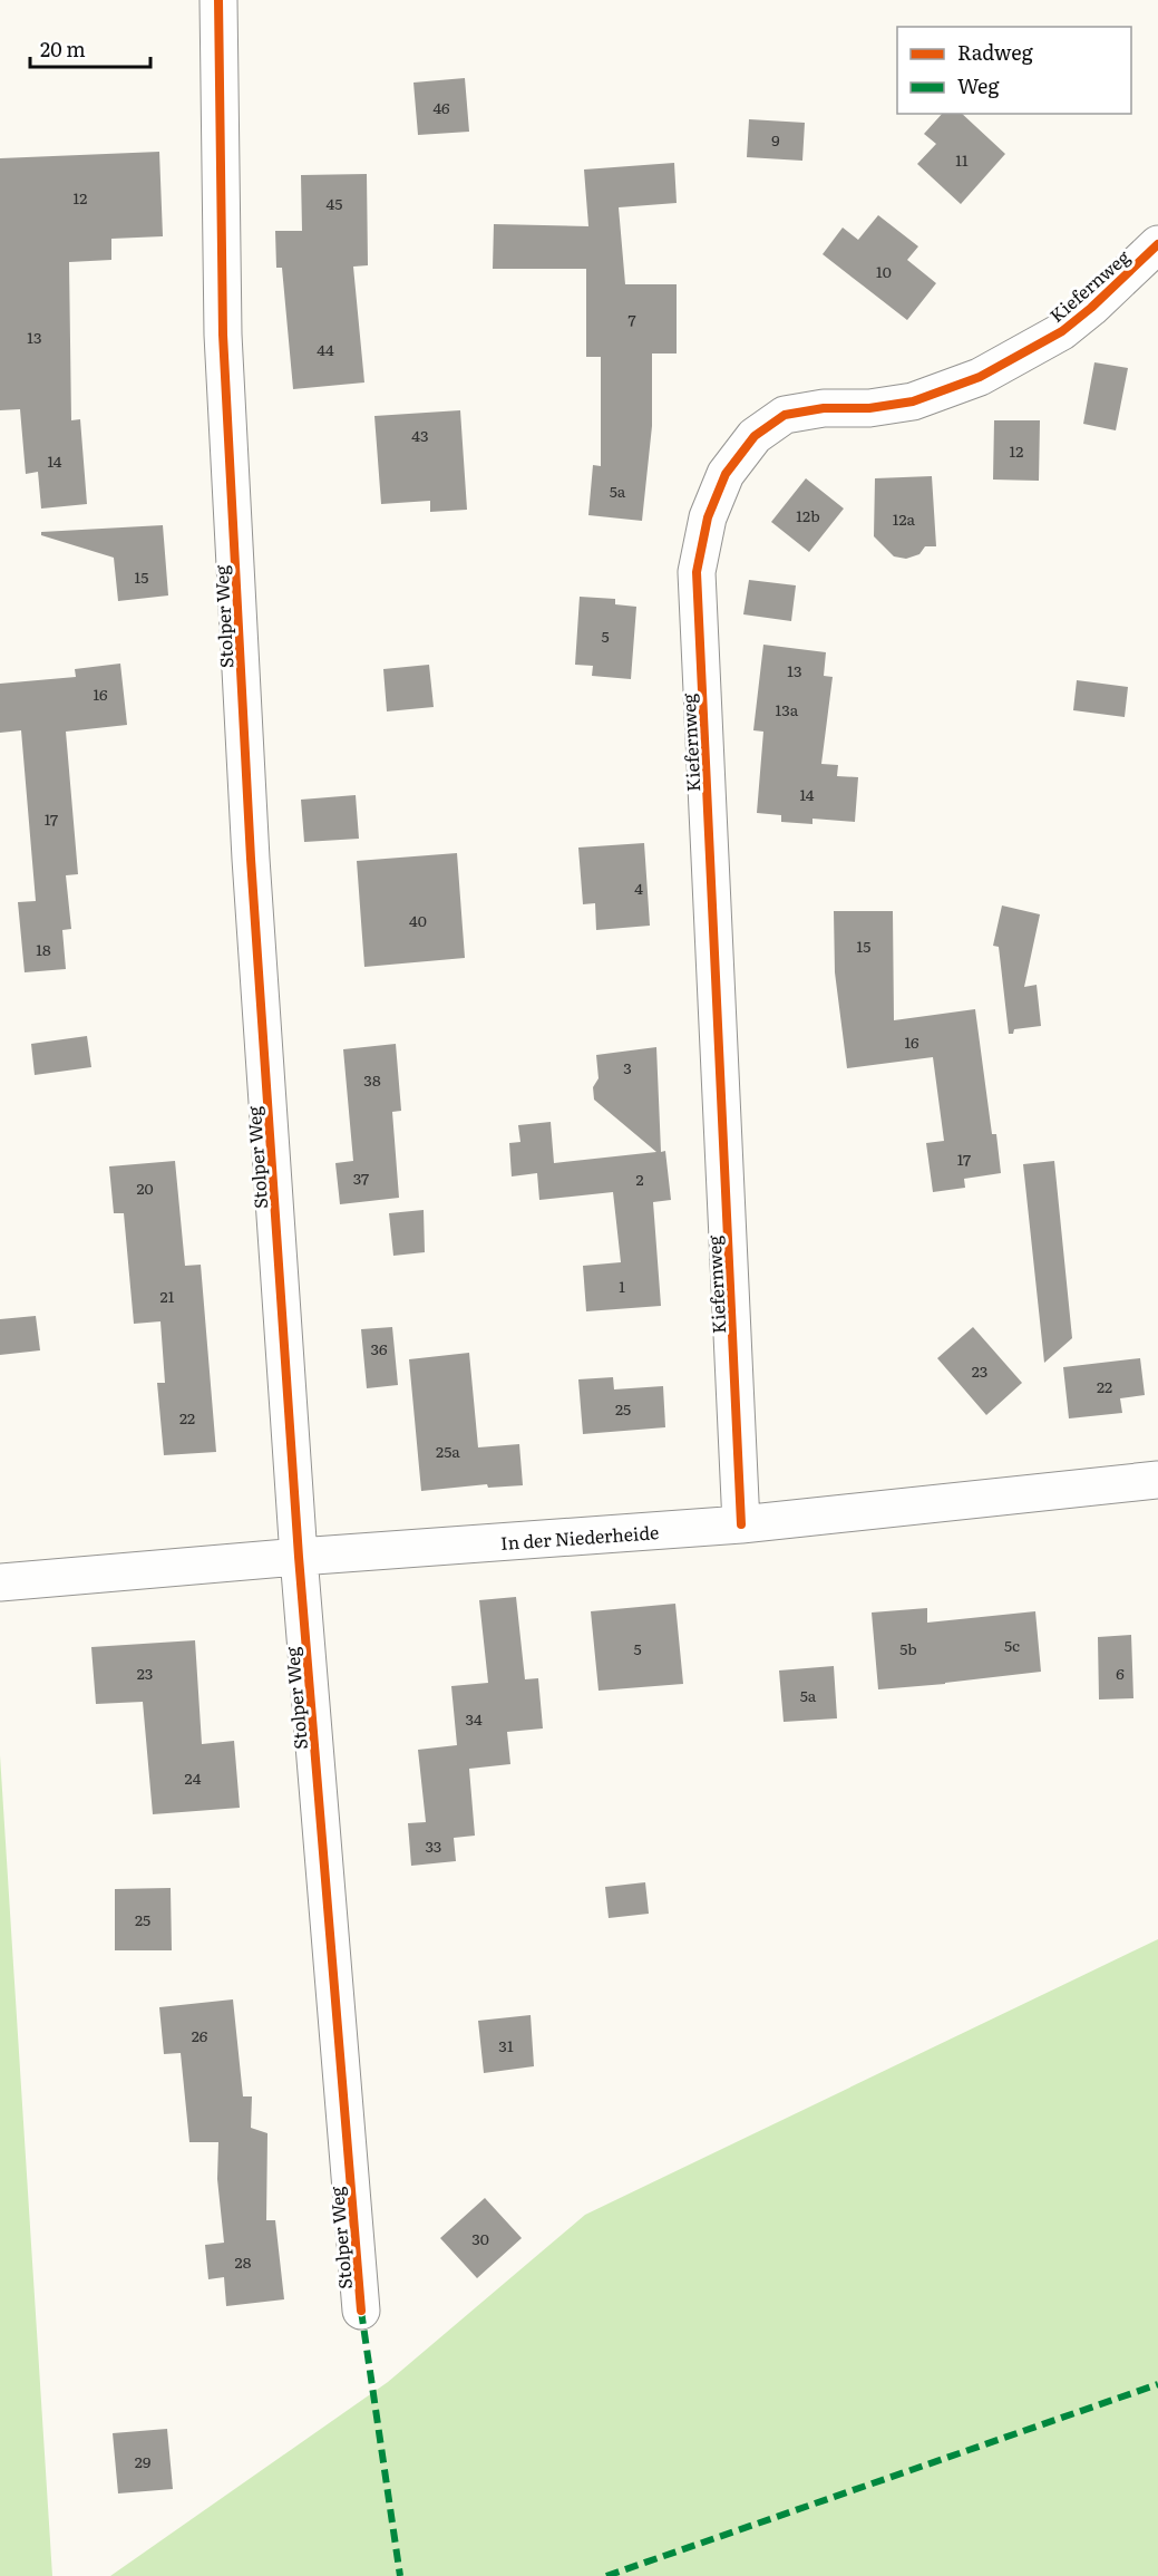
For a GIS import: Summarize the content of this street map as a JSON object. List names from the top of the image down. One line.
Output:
{"streets":{"street":["Kiefernweg","Stolper Weg","In der Niederheide"]},"crossings":[["Kiefernweg","In der Niederheide"],["Stolper Weg","In der Niederheide"]],"house_numbers":["46","9","11","12","45","10","7","13","44","43","12","14","5a","12b","12a","15","5","13","16","13a","14","17","4","40","15","18","16","3","38","17","37","2","20","1","21","36","23","22","25","22","25a","5c","5","5b","23","6","5a","34","24","33","25","26","31","30","28","29"],"legend":["Radweg","Weg"],"scale_bar":"20 m"}
